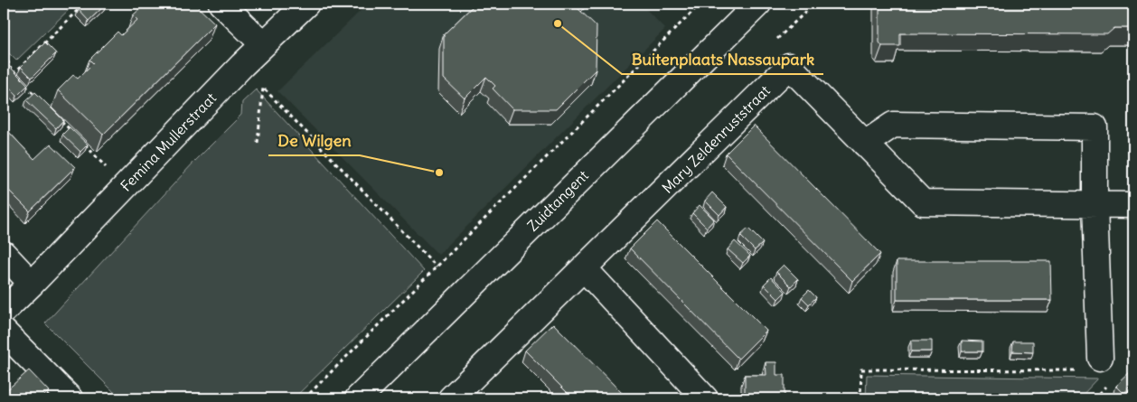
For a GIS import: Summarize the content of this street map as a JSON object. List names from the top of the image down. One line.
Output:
{"streets":{"street":["Mary Zeldenruststraat","Femina Mullerstraat","Zuidtangent"]},"places":["Buitenplaats Nassaupark","De Wilgen"]}
